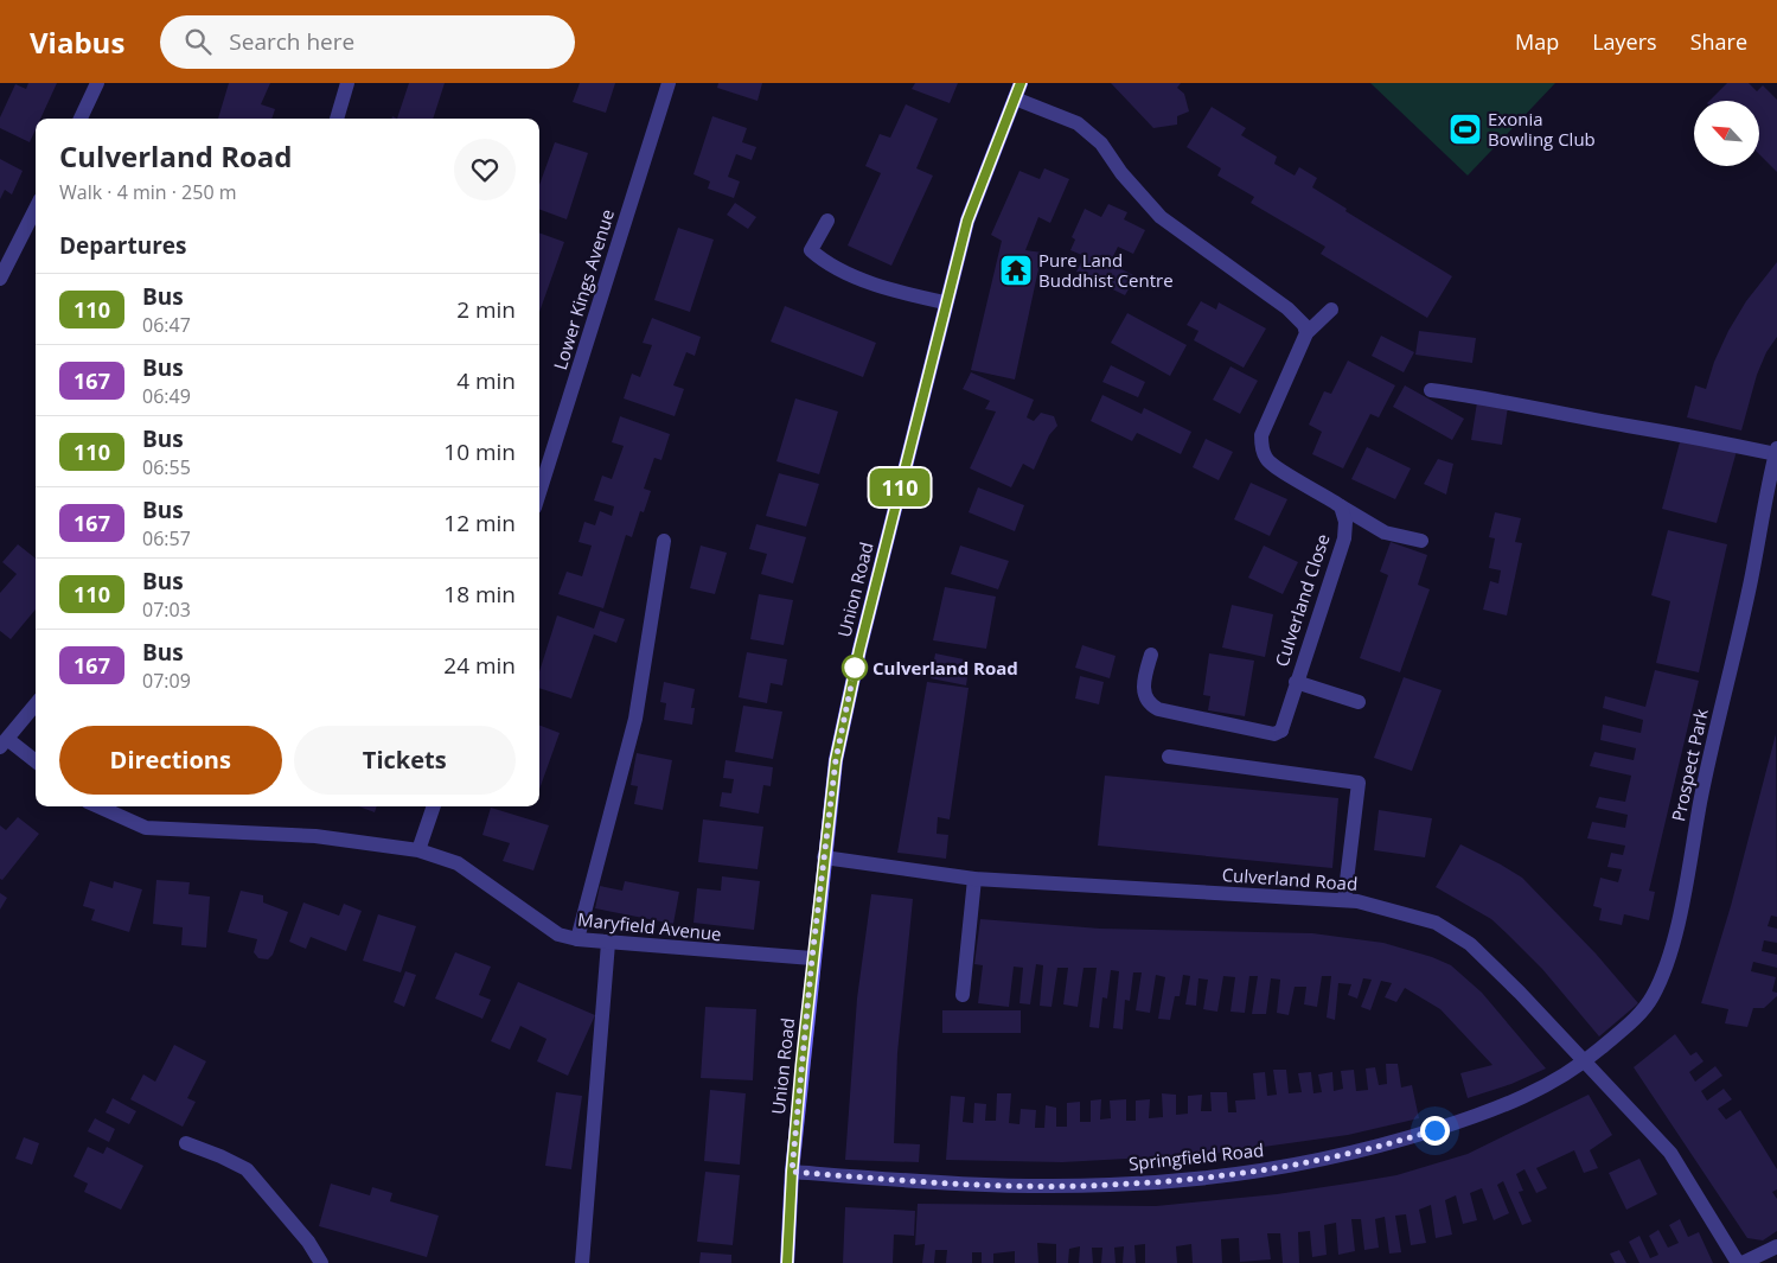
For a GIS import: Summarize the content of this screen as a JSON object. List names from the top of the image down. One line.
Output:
{"streets":{"street":["Lower Kings Avenue","Union Road","Culverland Close","Prospect Park","Culverland Road","Maryfield Avenue","Springfield Road"]},"crossings":[["Union Road","Culverland Road"],["Union Road","Maryfield Avenue"],["Union Road","Springfield Road"],["Prospect Park","Culverland Road"],["Prospect Park","Springfield Road"],["Culverland Road","Springfield Road"]],"places":{"sports":["Exonia Bowling Club"],"temple":["Pure Land Buddhist Centre"],"other":["Culverland Road"]},"lines":["bus line 110"],"north":"top left","page":{"header":"Viabus","search":"Search here","nav":["Map","Layers","Share"],"on_map":"110","heading":[["Culverland Road","Walk · 4 min · 250 m"],"Departures"],"list":[{"mark":"110","name":"Bus","note":"06:47","value":"2 min"},{"mark":"167","name":"Bus","note":"06:49","value":"4 min"},{"mark":"110","name":"Bus","note":"06:55","value":"10 min"},{"mark":"167","name":"Bus","note":"06:57","value":"12 min"},{"mark":"110","name":"Bus","note":"07:03","value":"18 min"},{"mark":"167","name":"Bus","note":"07:09","value":"24 min"}],"buttons":["Directions","Tickets"]}}
